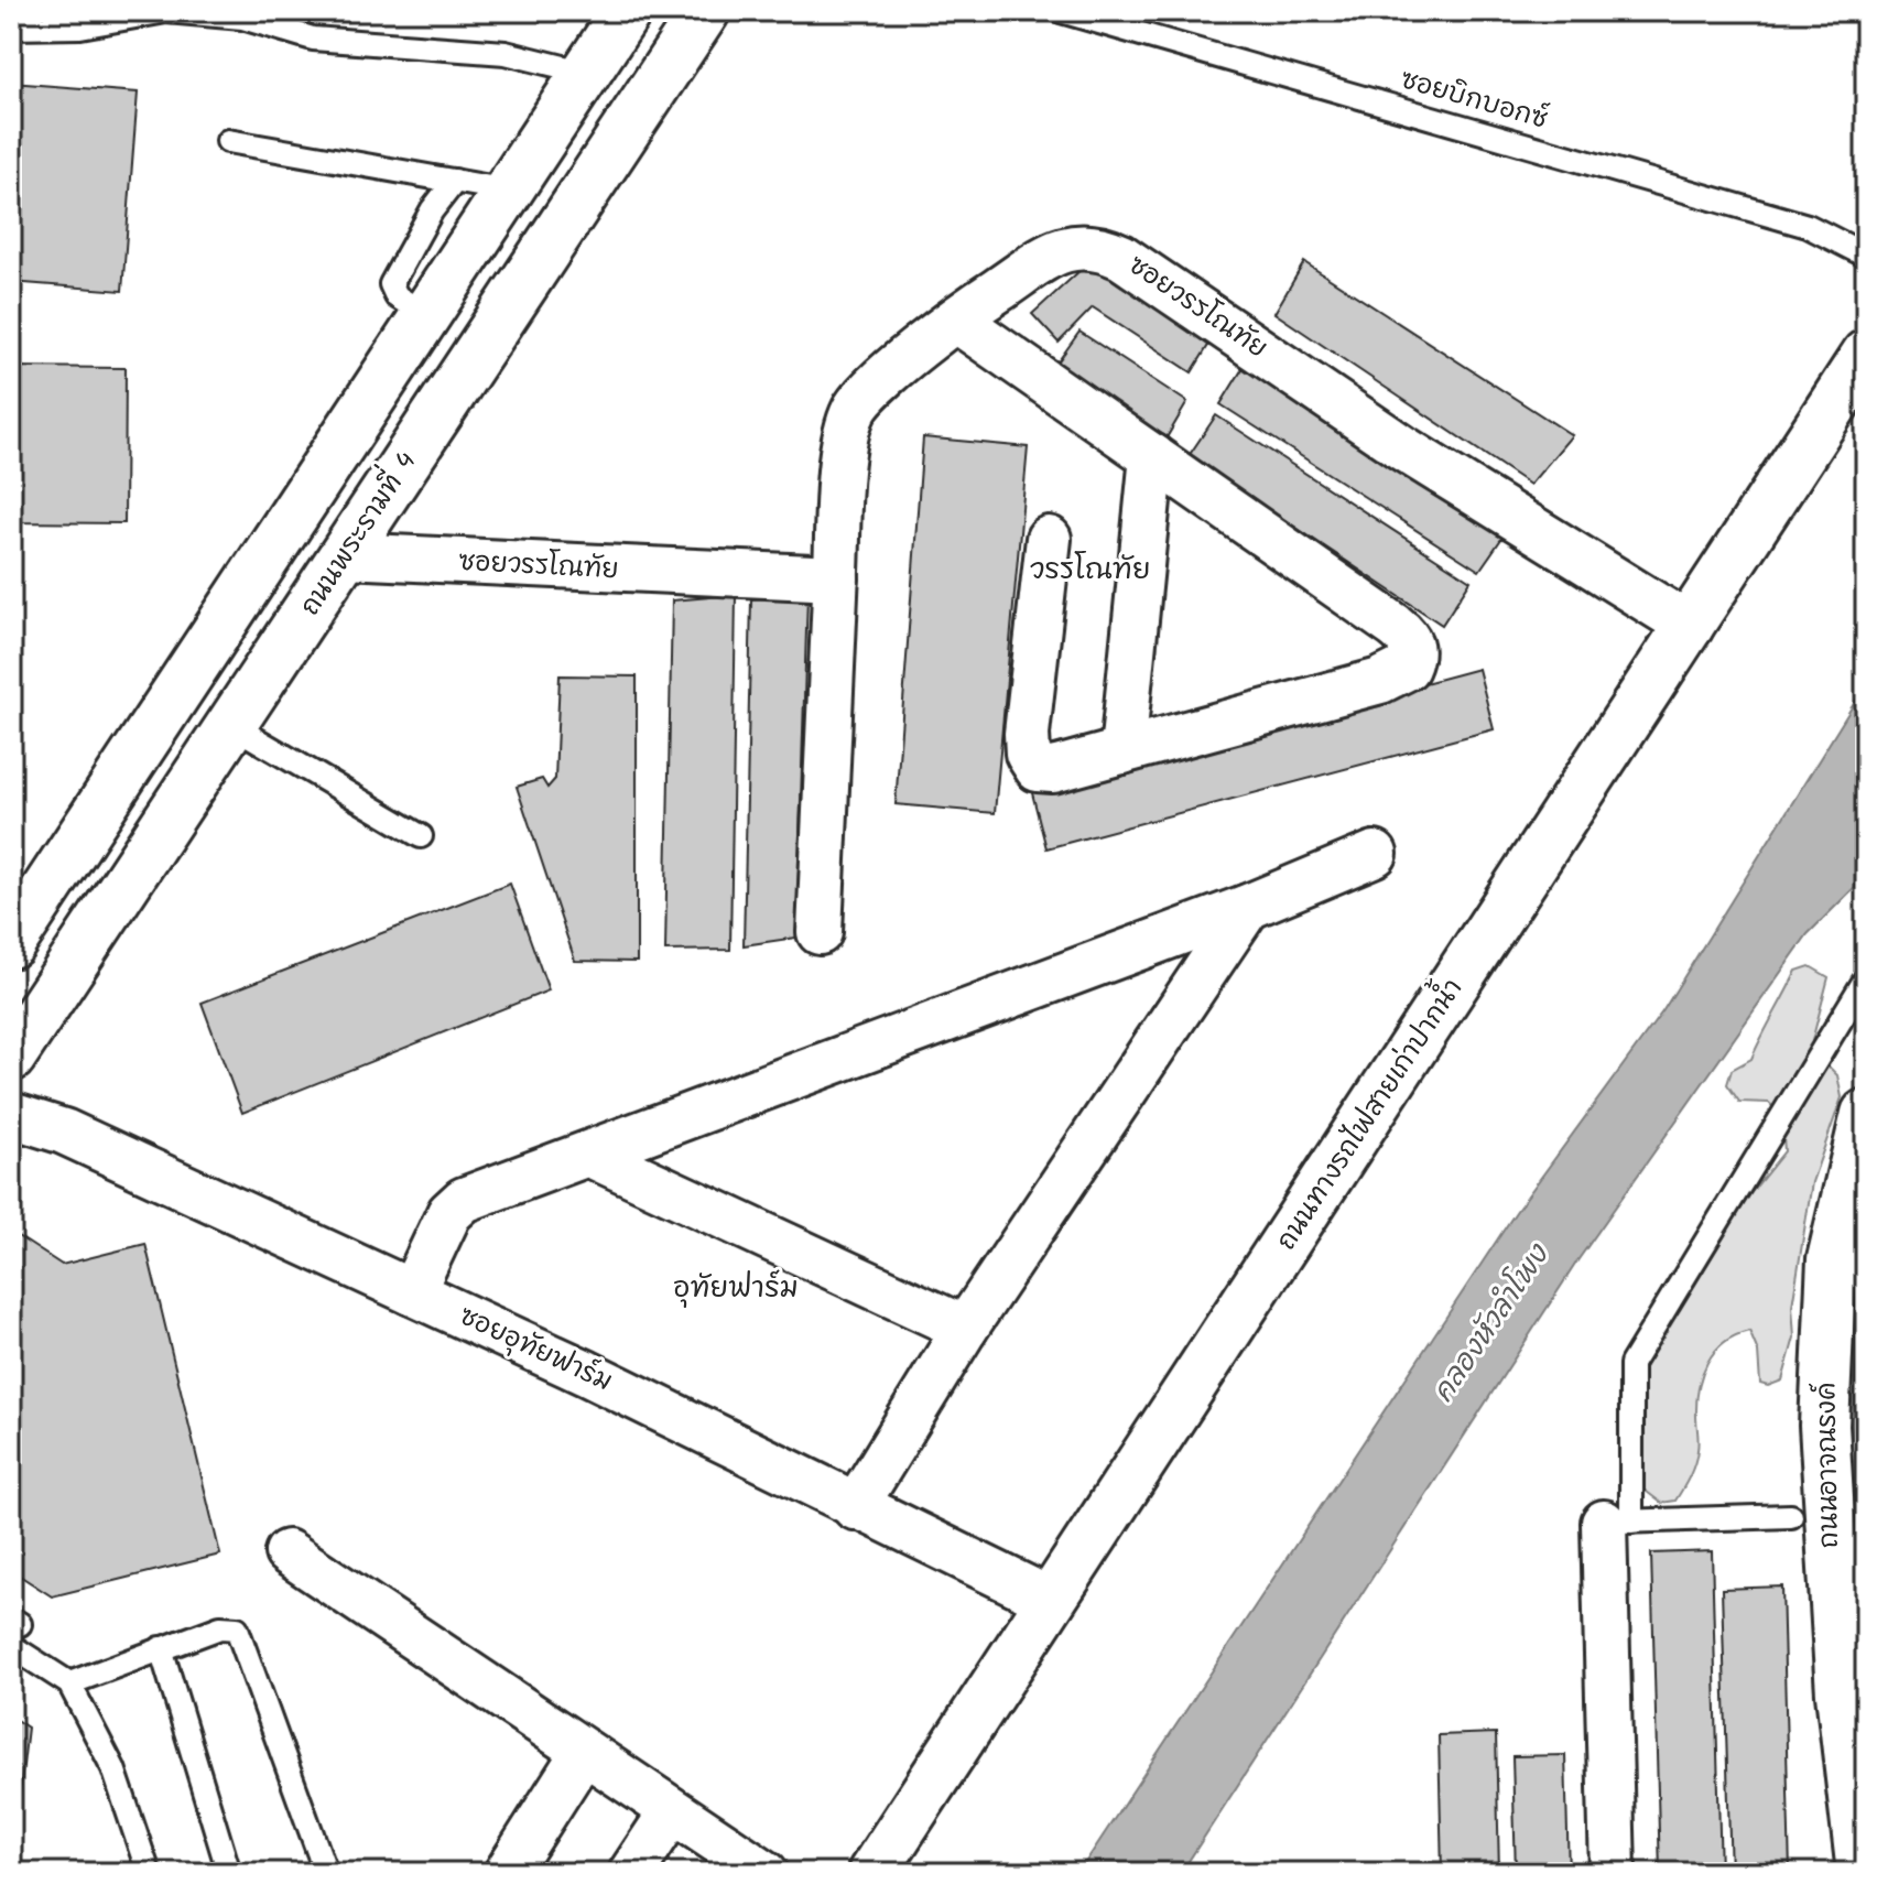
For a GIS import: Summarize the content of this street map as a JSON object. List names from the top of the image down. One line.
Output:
{"streets":{"main road":["ถนนพระรามที่ 4","ถนนทางรถไฟสายเก่าปากน้ำ","ถนนอาจณรงค์"],"street":["ซอยวรรโณทัย","ซอยอุทัยฟาร์ม"],"lane":["ซอยบิกบอกซ์"]},"crossings":[["ซอยวรรโณทัย","ถนนพระรามที่ 4"],["ซอยวรรโณทัย","ถนนทางรถไฟสายเก่าปากน้ำ"],["ถนนทางรถไฟสายเก่าปากน้ำ","ซอยอุทัยฟาร์ม"]],"districts":["วรรโณทัย","อุทัยฟาร์ม"],"water":["คลองหัวลำโพง"]}
